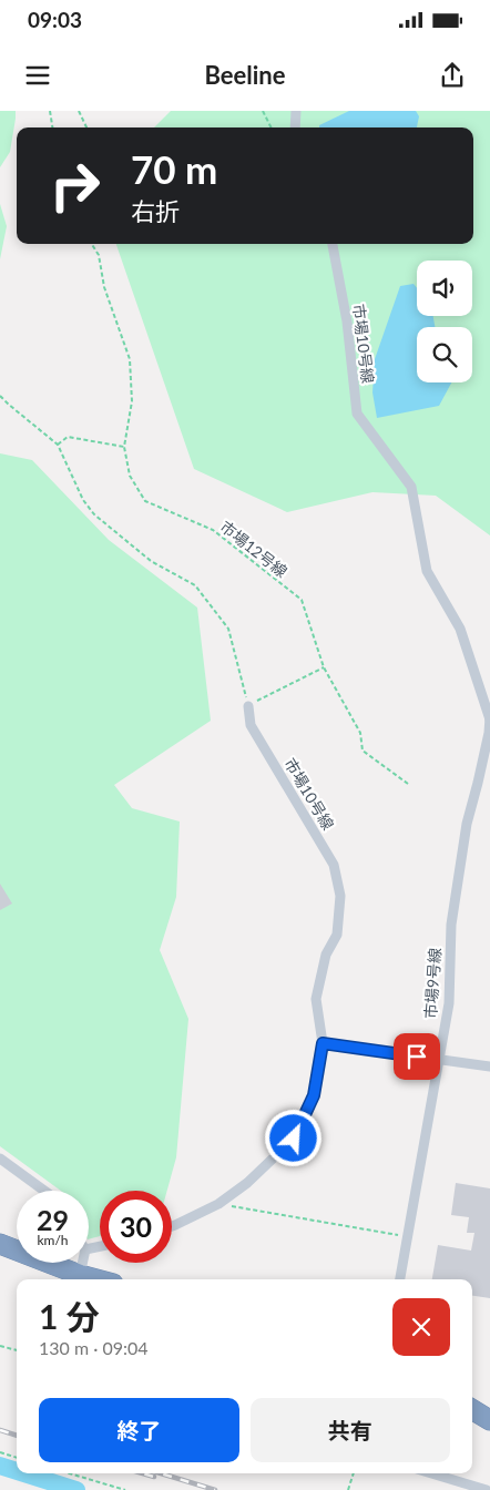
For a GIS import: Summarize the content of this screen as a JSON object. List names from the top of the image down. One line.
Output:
{"streets":{"street":["市場10号線","市場9号線"],"path":["市場12号線"]},"crossings":[["市場10号線","市場9号線"]],"page":{"status":"09:03","header":"Beeline","turn":["70 m","右折"],"speed":"29 km/h","limit":"30","heading":["1 分","130 m · 09:04"],"buttons":["終了","共有"]}}
